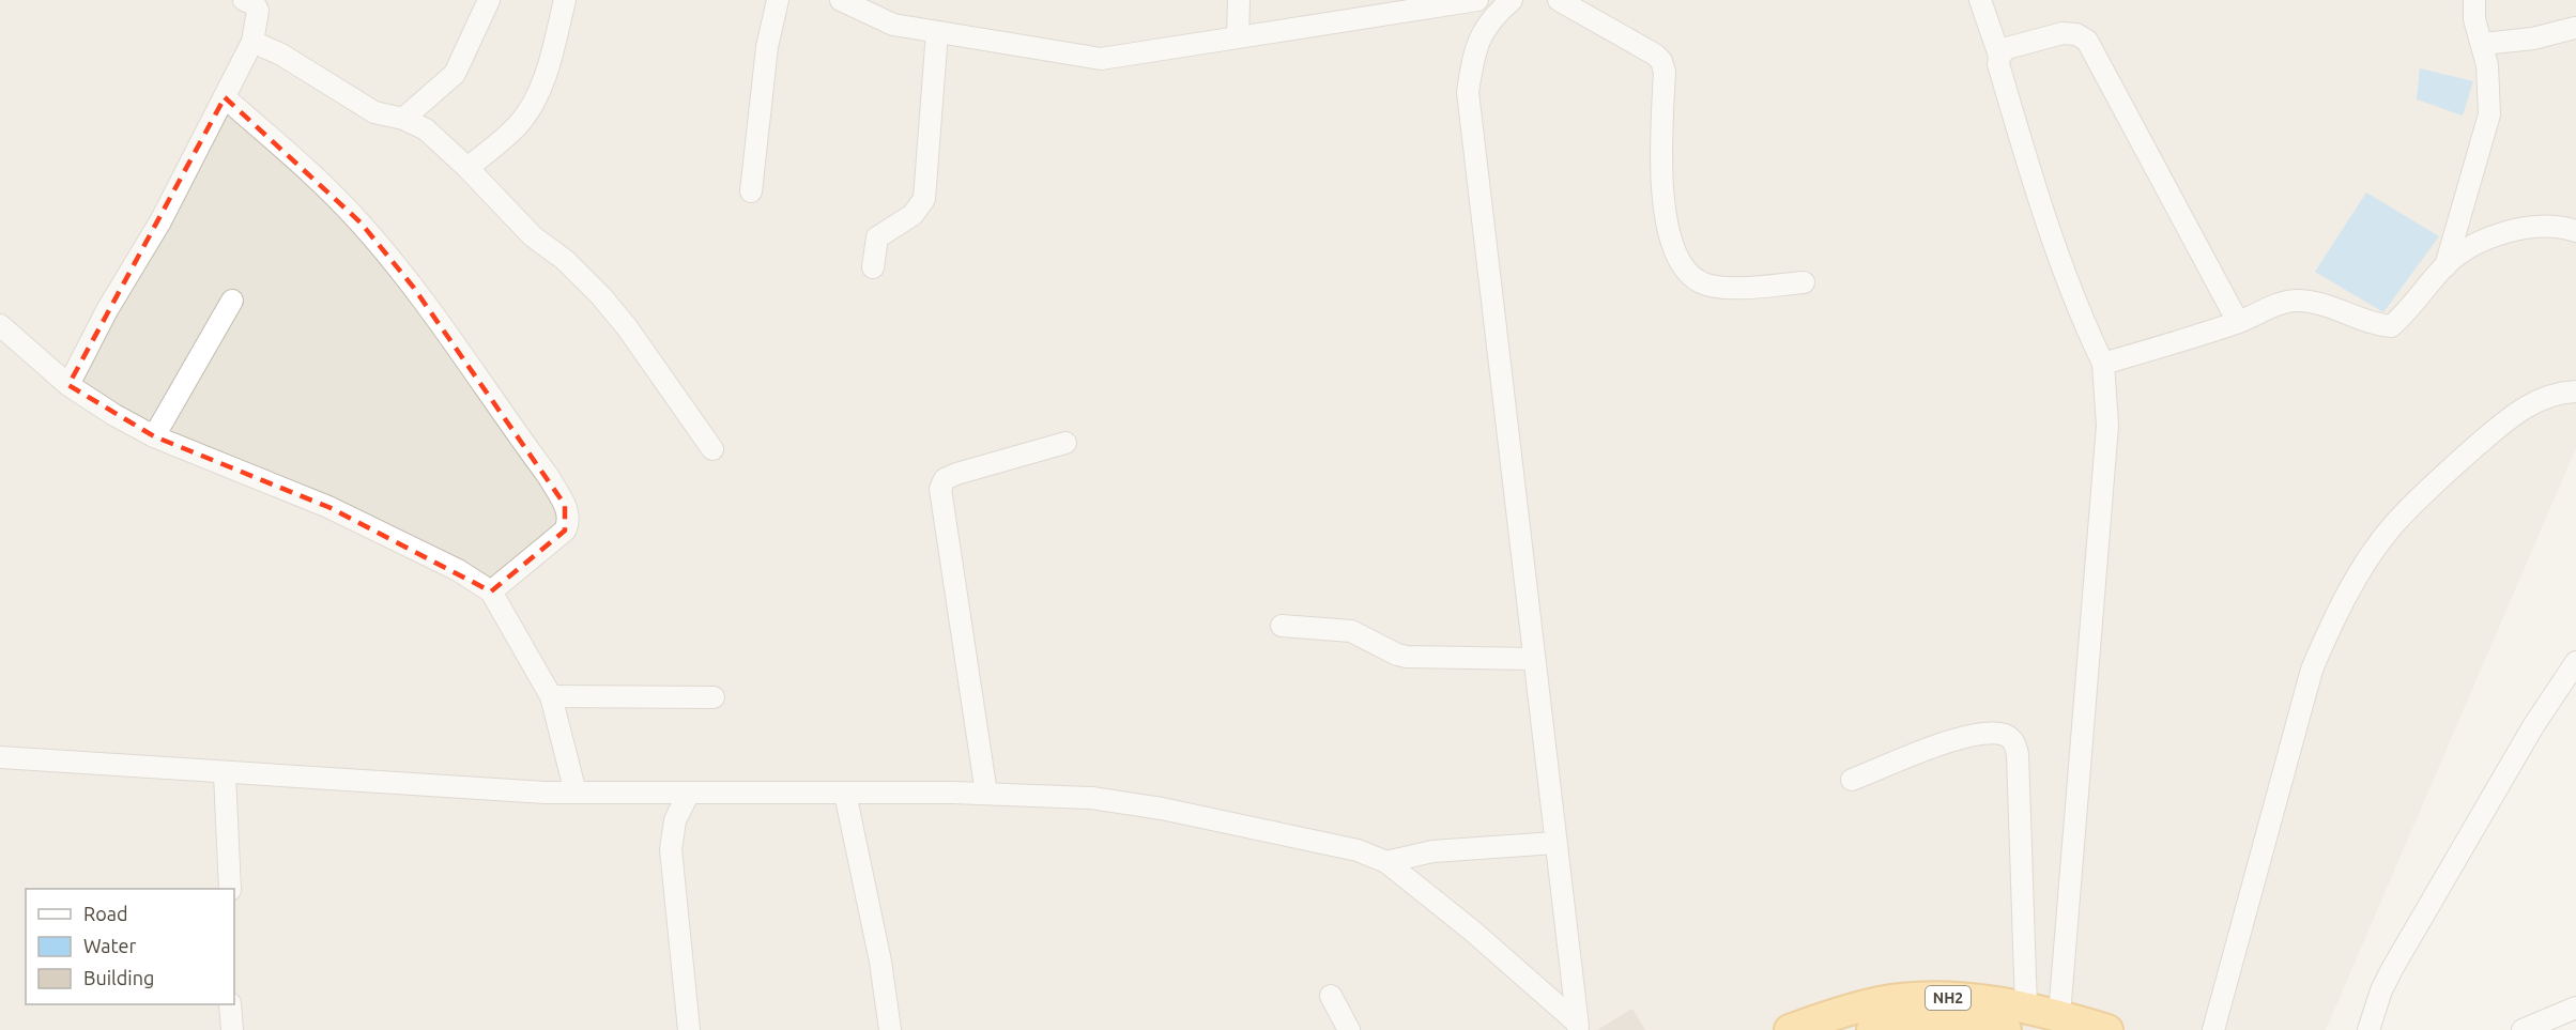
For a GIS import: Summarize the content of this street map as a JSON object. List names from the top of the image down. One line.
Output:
{"streets":{"highway":["NH2"]},"legend":["Road","Water","Building"]}
